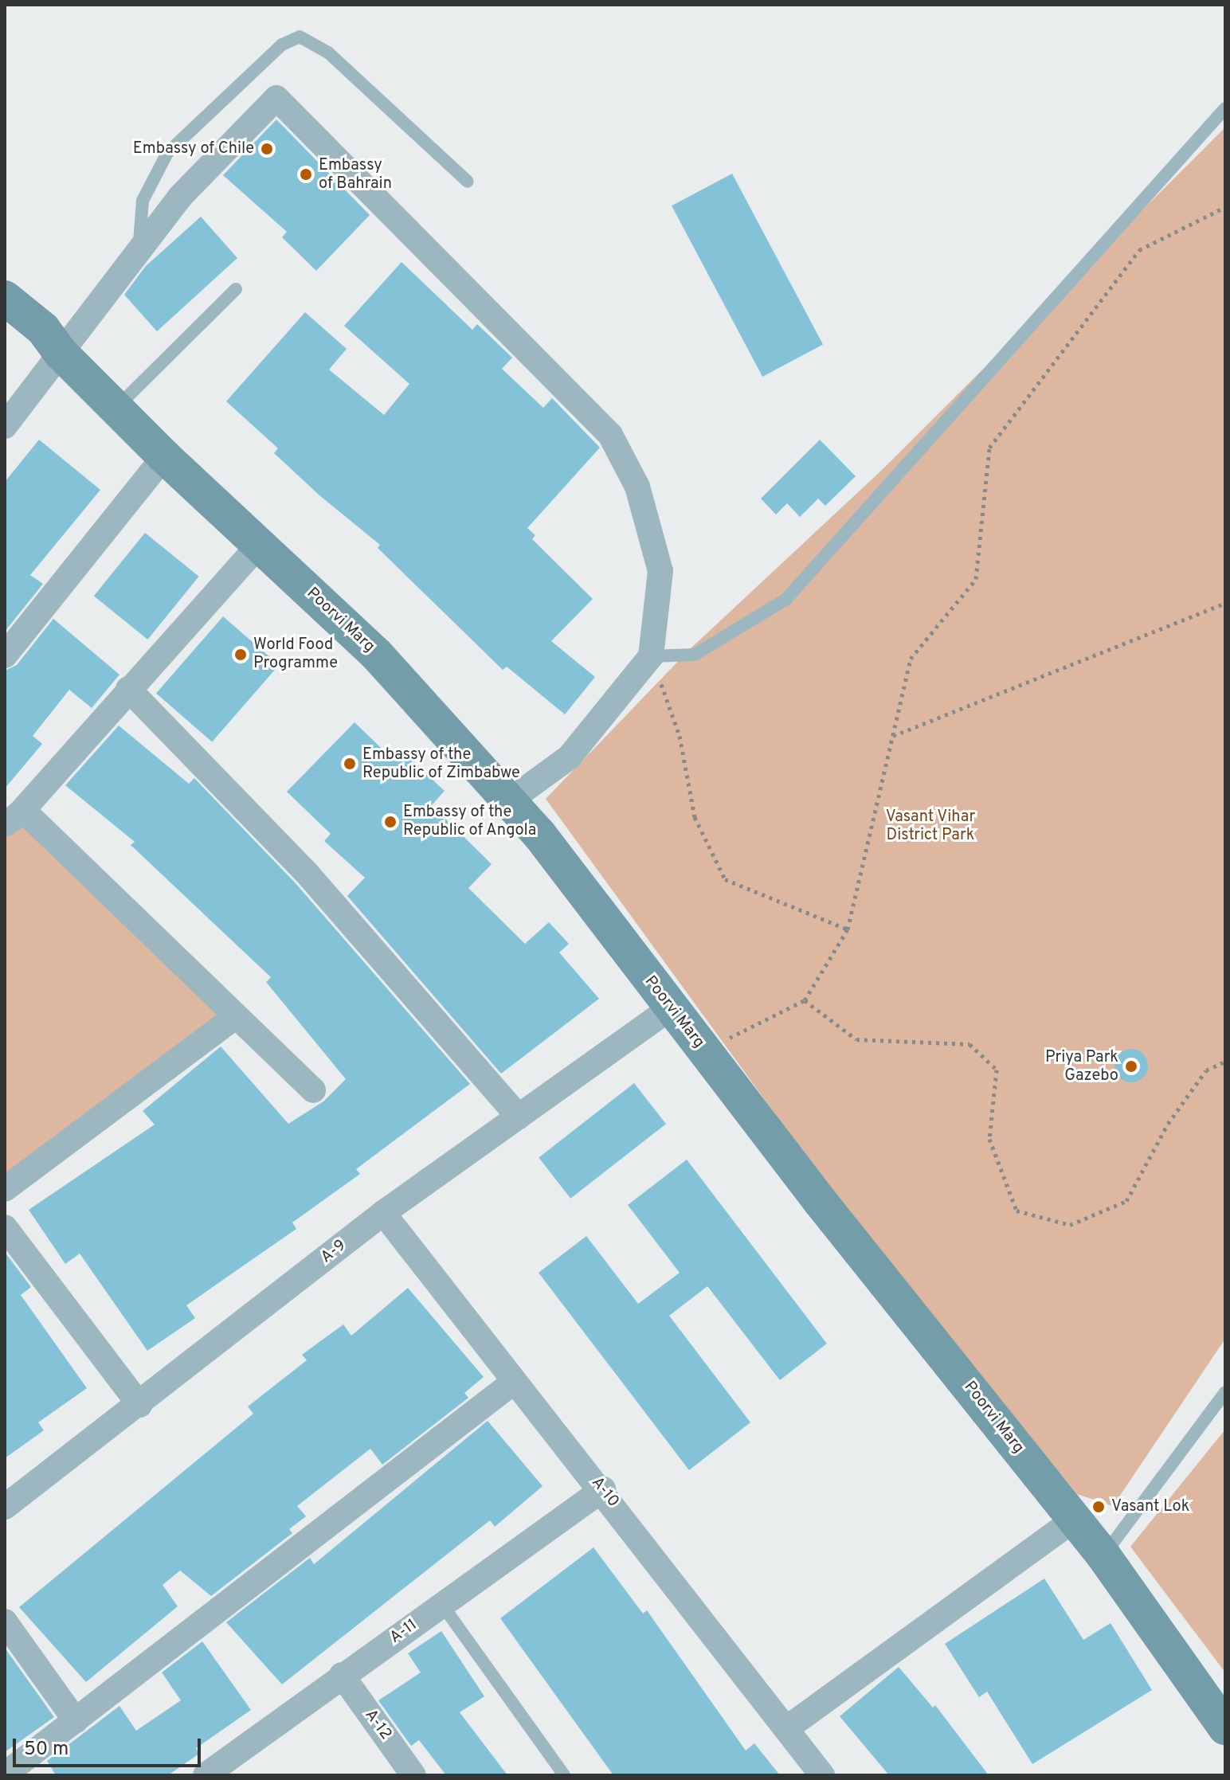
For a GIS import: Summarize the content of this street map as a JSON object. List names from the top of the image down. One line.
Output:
{"streets":{"main road":["Poorvi Marg"],"street":["A-9","A-10","A-11","A-12"]},"crossings":[["Poorvi Marg","A-9"],["A-9","A-10"],["A-10","A-11"],["A-11","A-12"]],"parks":["Vasant Vihar District Park"],"places":["Embassy of Chile","Embassy of Bahrain","World Food Programme","Embassy of the Republic of Zimbabwe","Embassy of the Republic of Angola","Priya Park Gazebo","Vasant Lok"],"scale_bar":"50 m"}
